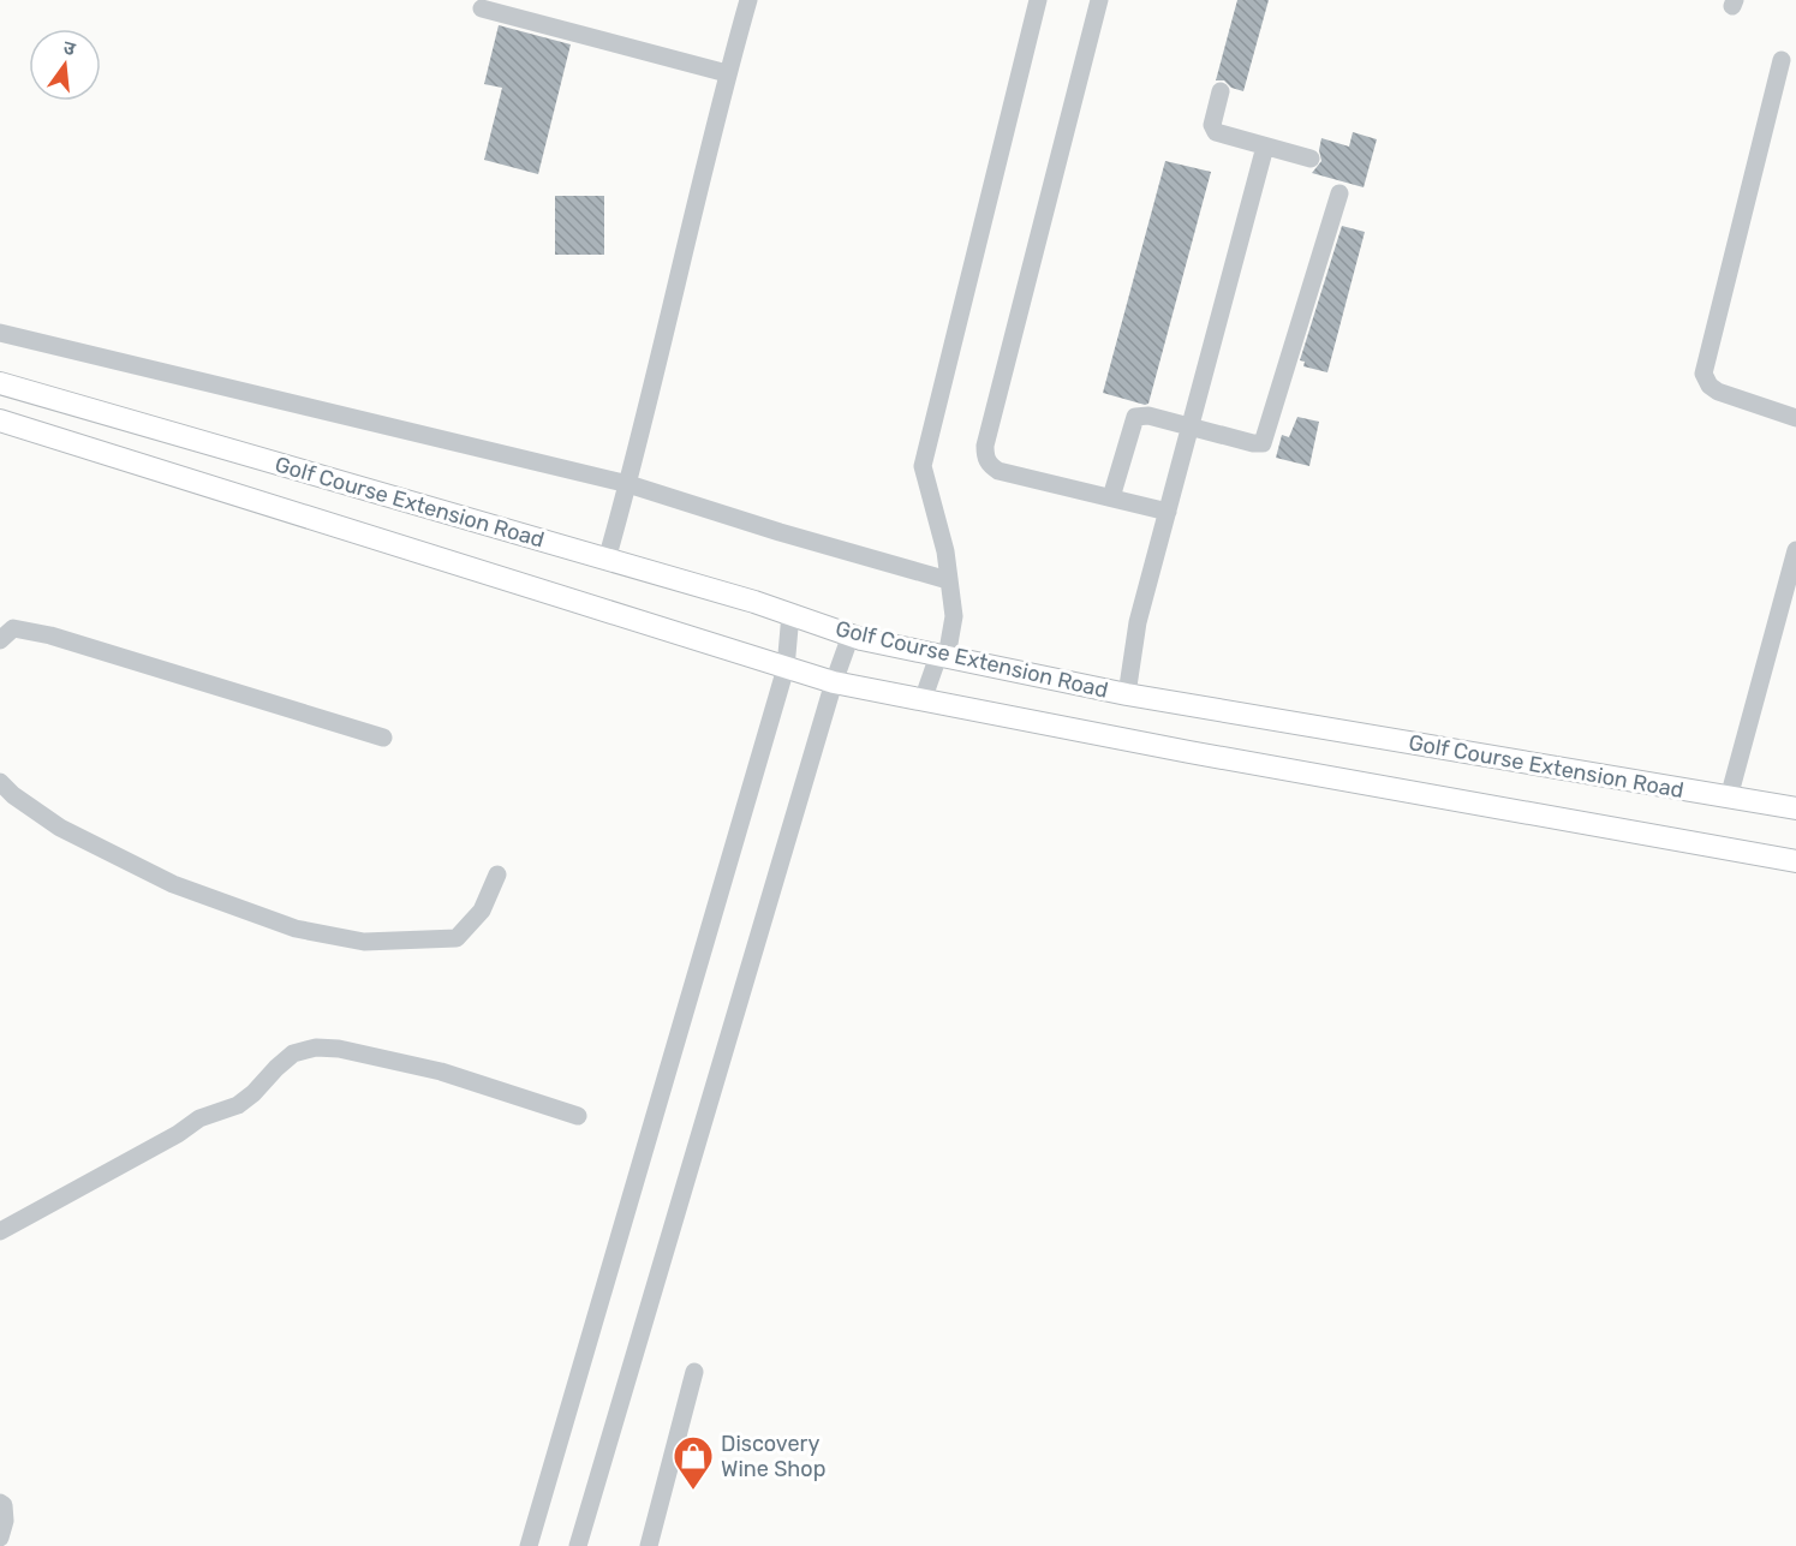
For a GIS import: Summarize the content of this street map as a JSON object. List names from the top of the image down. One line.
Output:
{"streets":{"main road":["Golf Course Extension Road"]},"places":{"shop":["Discovery Wine Shop"]},"north":"top"}
